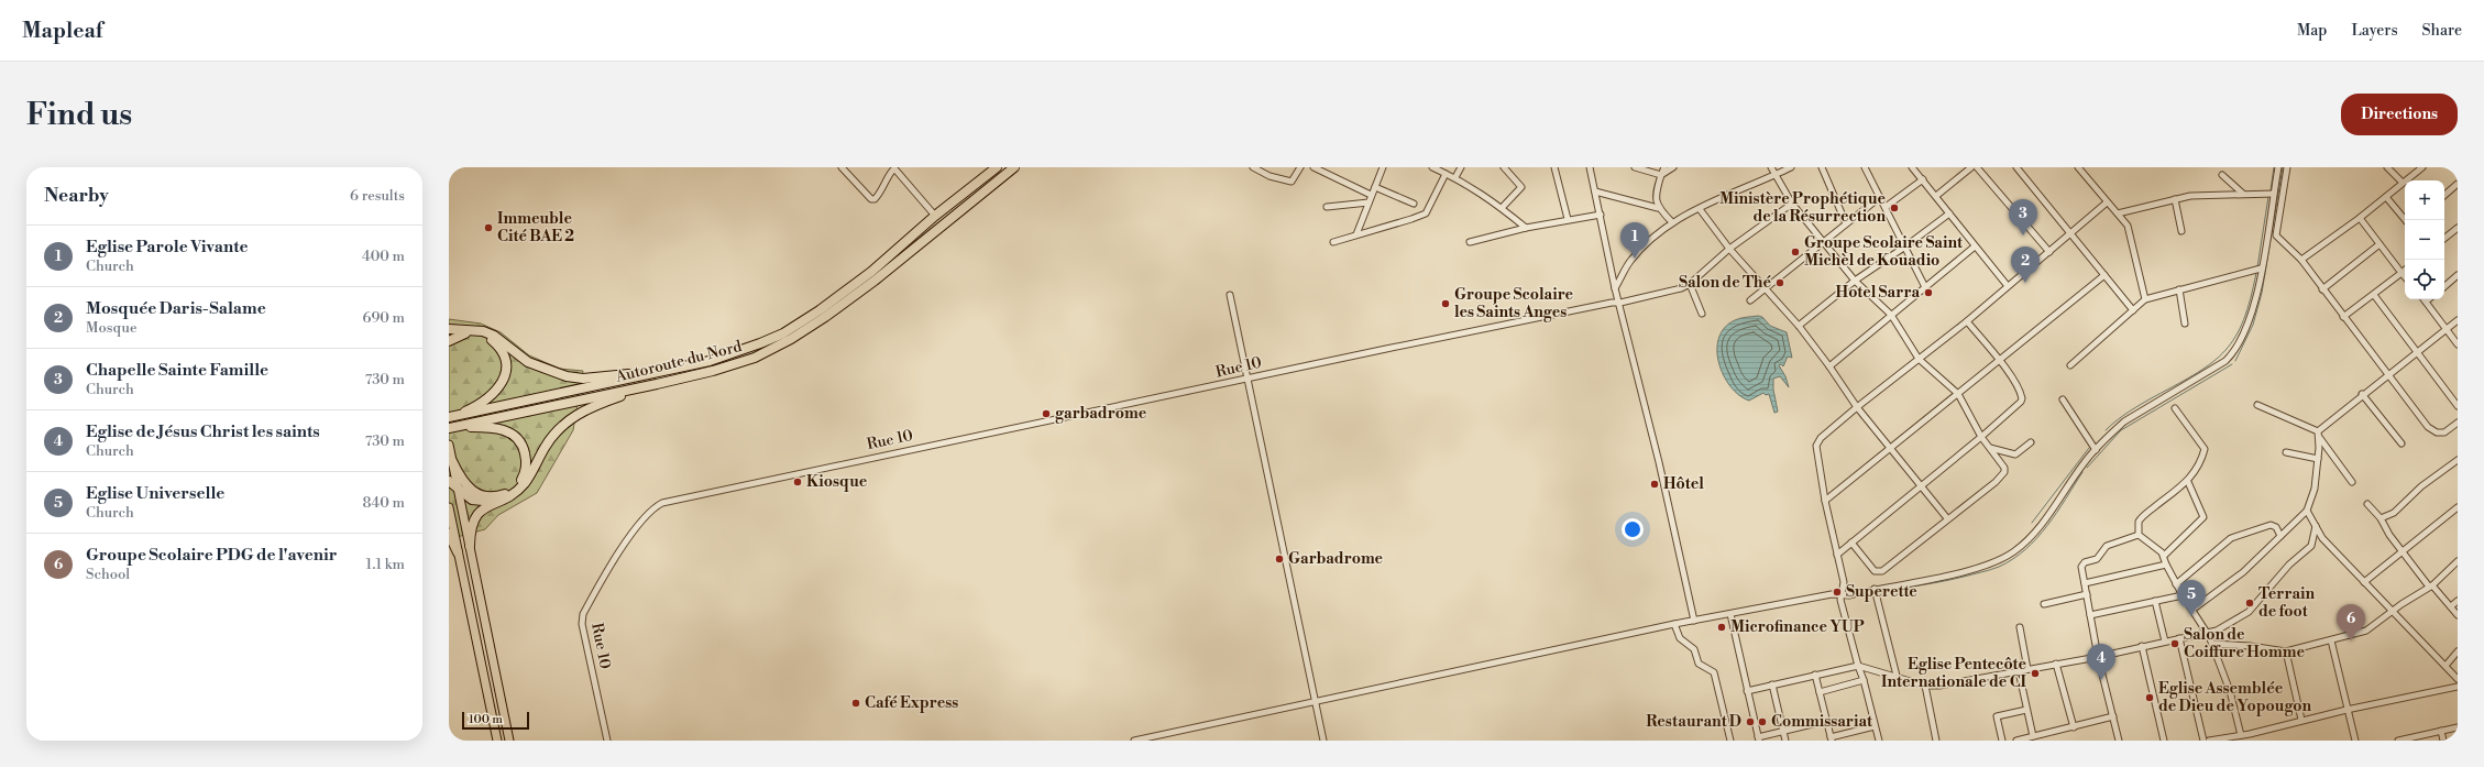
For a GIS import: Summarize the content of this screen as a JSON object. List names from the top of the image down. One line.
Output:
{"streets":{"highway":["Autoroute du Nord"],"street":["Rue 10"]},"places":["Ministère Prophétique de la Résurrection","Immeuble Cité BAE 2","Groupe Scolaire Saint Michèl de Kouadio","Salon de Thé","Hotel Sarra","Groupe Scolaire les Saints Anges","garbadrome","Kiosque","Hôtel","Garbadrome","Superette","Terrain de foot","Microfinance YUP","Salon de Coiffure Homme","Eglise Pentecôte Internationale de CI","Eglise Assemblée de Dieu de Yopougon","Café Express","Restaurant D","Commissariat"],"scale_bar":"100 m","page":{"header":"Mapleaf","nav":["Map","Layers","Share"],"buttons":"Directions","title":"Find us","heading":["Nearby","6 results"],"map_buttons":["+","−"],"pins":["3","1","2","5","6","4"],"list":[{"mark":"1","name":"Eglise Parole Vivante","note":"Church","value":"400 m"},{"mark":"2","name":"Mosquée Daris-Salame","note":"Mosque","value":"690 m"},{"mark":"3","name":"Chapelle Sainte Famille","note":"Church","value":"730 m"},{"mark":"4","name":"Eglise de Jésus Christ les saints","note":"Church","value":"730 m"},{"mark":"5","name":"Eglise Universelle","note":"Church","value":"840 m"},{"mark":"6","name":"Groupe Scolaire PDG de l'avenir","note":"School","value":"1.1 km"}],"scale":"100 m"}}
